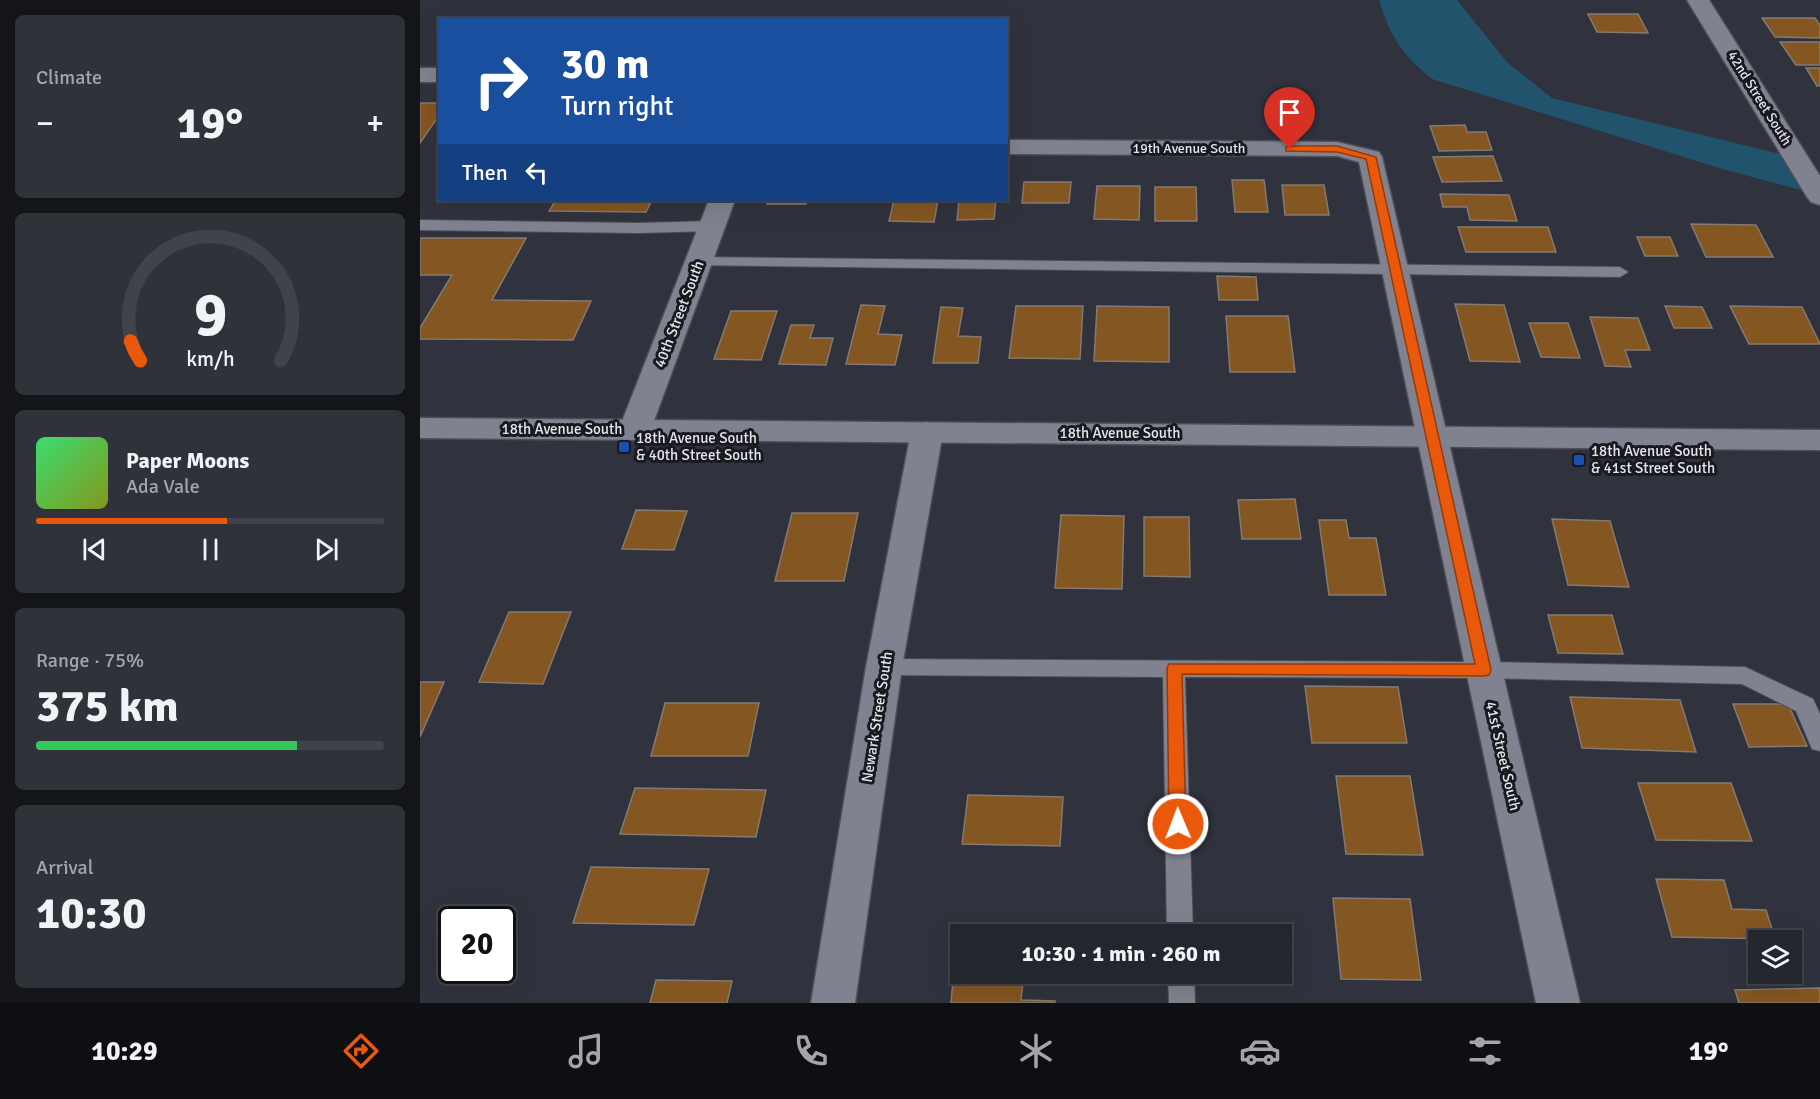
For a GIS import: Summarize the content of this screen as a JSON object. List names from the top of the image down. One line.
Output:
{"streets":{"street":["42nd Street South","19th Avenue South","40th Street South","18th Avenue South","Newark Street South","41st Street South"]},"crossings":[["19th Avenue South","41st Street South"],["40th Street South","18th Avenue South"],["18th Avenue South","Newark Street South"],["18th Avenue South","41st Street South"]],"places":{"transit":["18th Avenue South & 40th Street South","18th Avenue South & 41st Street South"]},"page":{"tile":["Climate",["Range · 75%","375 km"],["Arrival","10:30"]],"turn":["30 m","Turn right"],"heat":["−","19°","+"],"then":"Then","song":["Paper Moons","Ada Vale"],"limit":"20","trip":"10:30 · 1 min · 260 m","tabs":["10:29","19°"],"gauge":["9","km/h"]}}
